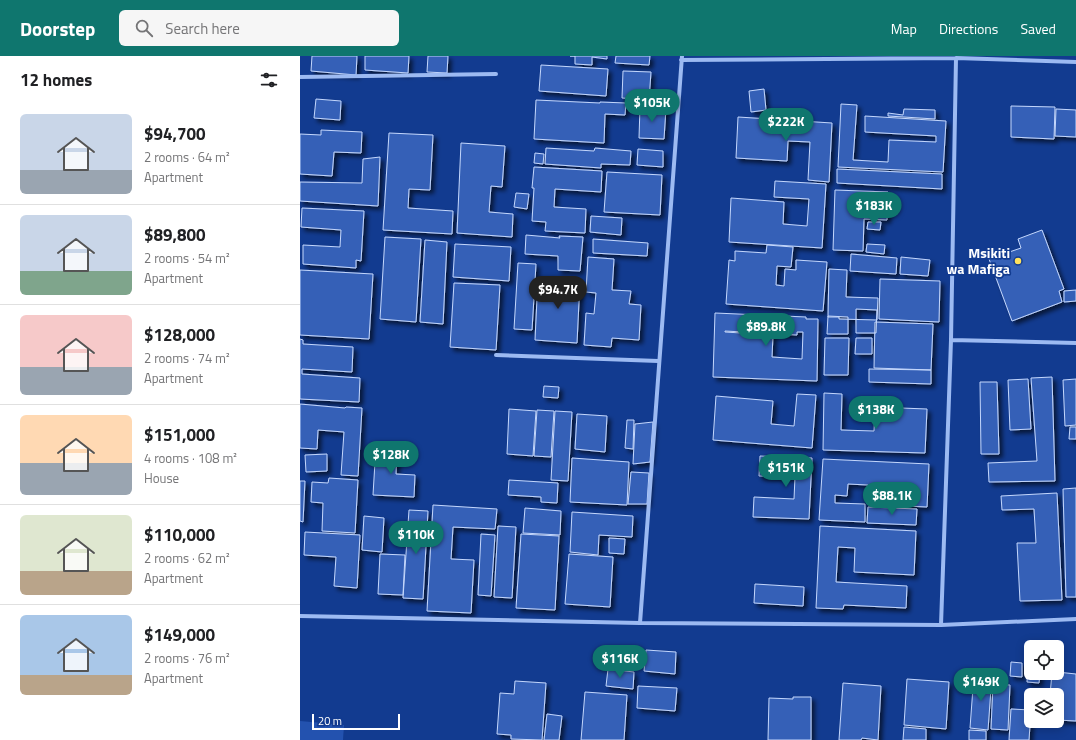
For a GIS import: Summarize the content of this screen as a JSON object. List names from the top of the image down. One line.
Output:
{"places":["Msikiti wa Mafiga"],"scale_bar":"20 m","page":{"header":"Doorstep","search":"Search here","nav":["Map","Directions","Saved"],"heading":"12 homes","price":["$105K","$222K","$183K","$94.7K","$89.8K","$138K","$128K","$151K","$88.1K","$110K","$116K","$149K"],"list":[{"name":"$94,700","note":"2 rooms · 64 m² · Apartment"},{"name":"$89,800","note":"2 rooms · 54 m² · Apartment"},{"name":"$128,000","note":"2 rooms · 74 m² · Apartment"},{"name":"$151,000","note":"4 rooms · 108 m² · House"},{"name":"$110,000","note":"2 rooms · 62 m² · Apartment"},{"name":"$149,000","note":"2 rooms · 76 m² · Apartment"}],"scale":"20 m"}}
